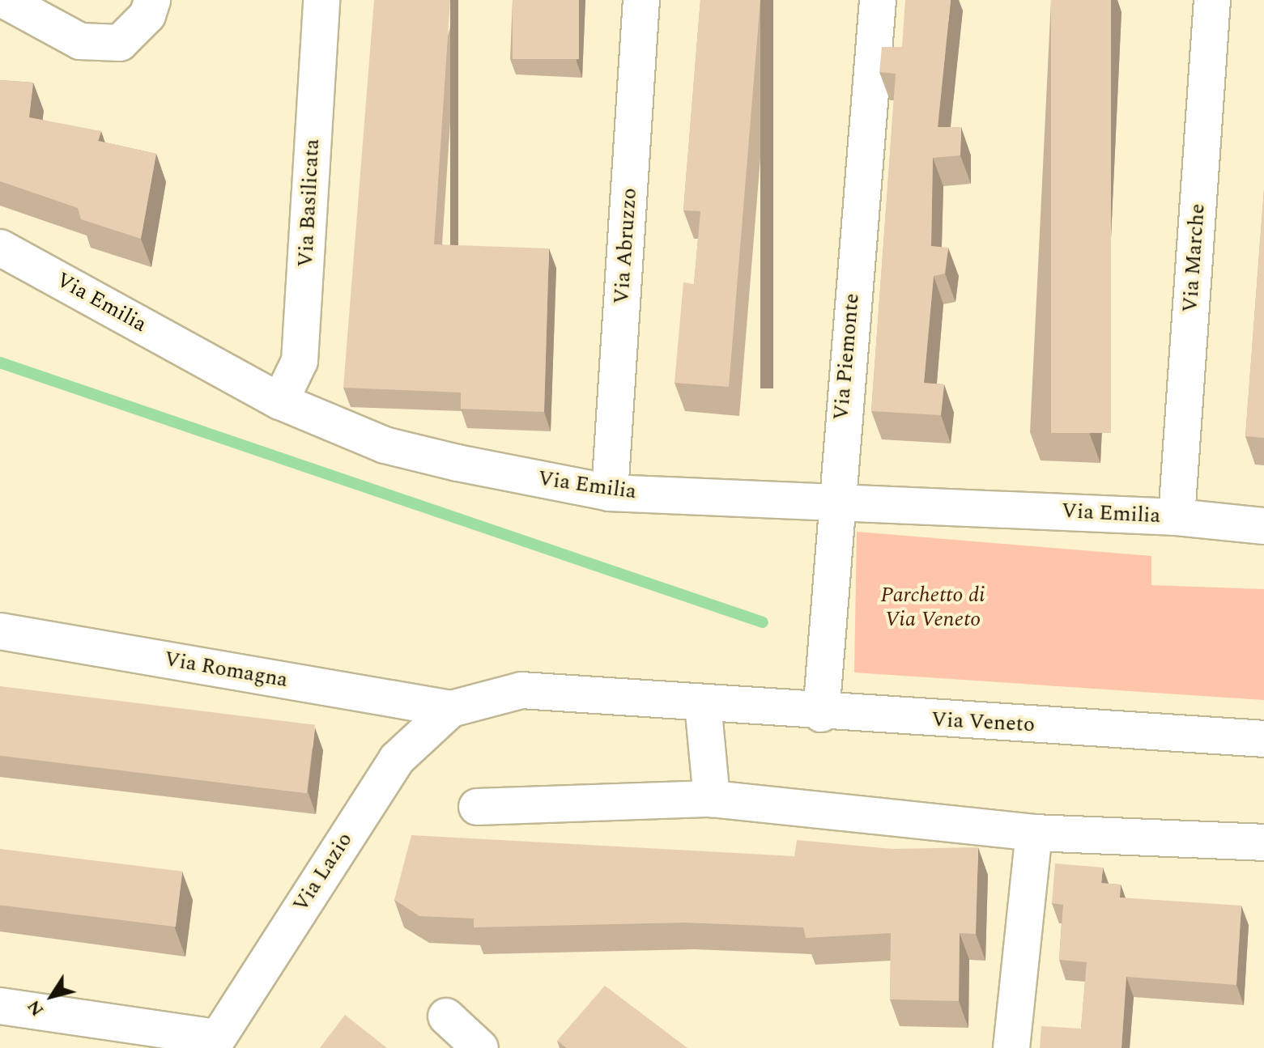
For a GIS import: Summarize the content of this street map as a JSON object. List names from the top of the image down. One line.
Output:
{"streets":{"street":["Via Basilicata","Via Abruzzo","Via Marche","Via Emilia","Via Piemonte","Via Romagna","Via Veneto","Via Lazio"]},"crossings":[["Via Basilicata","Via Emilia"],["Via Abruzzo","Via Emilia"],["Via Marche","Via Emilia"],["Via Emilia","Via Piemonte"],["Via Piemonte","Via Veneto"],["Via Romagna","Via Veneto"],["Via Romagna","Via Lazio"],["Via Veneto","Via Lazio"]],"parks":["Parchetto di Via Veneto"],"north":"bottom left"}
